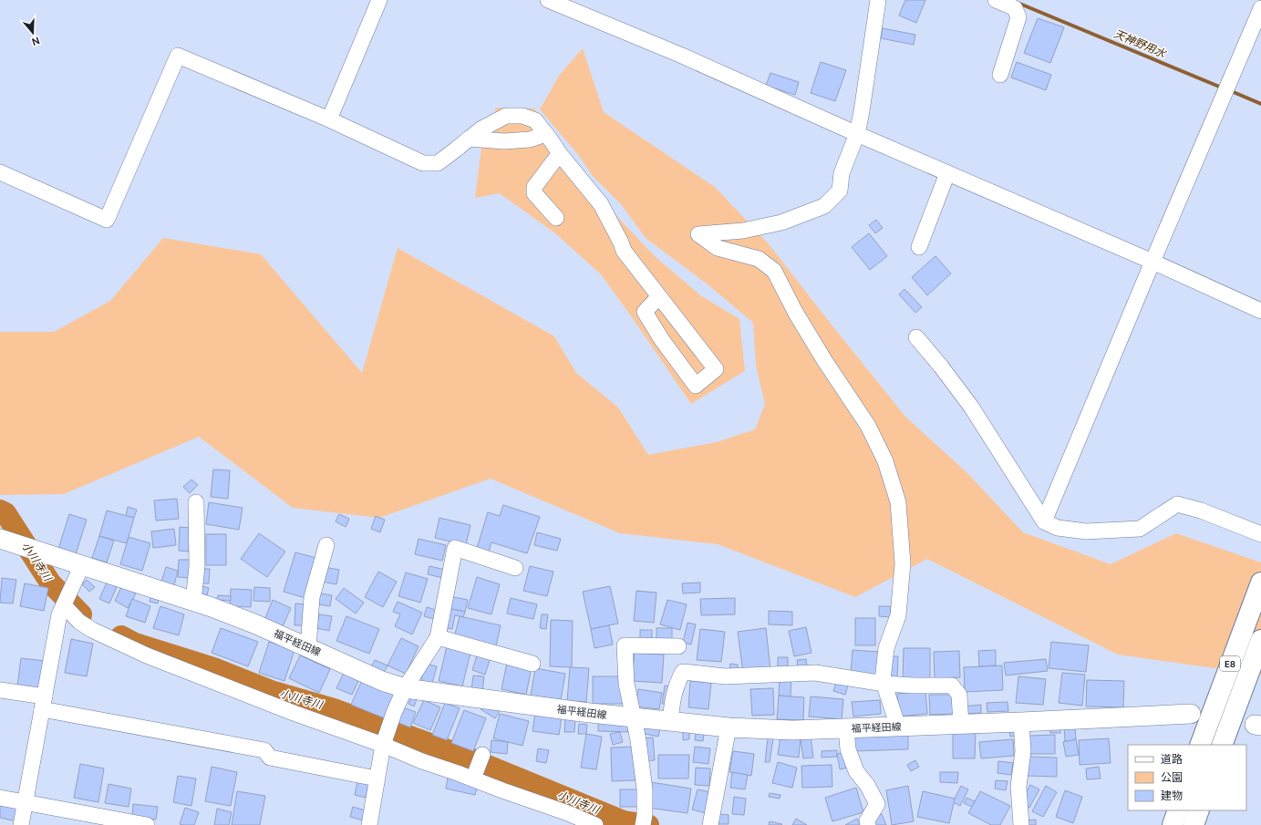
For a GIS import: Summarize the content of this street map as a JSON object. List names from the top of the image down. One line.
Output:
{"streets":{"highway":["E8"],"main road":["福平経田線"]},"water":["天神野用水","小川寺川"],"legend":["道路","公園","建物"],"north":"bottom"}
